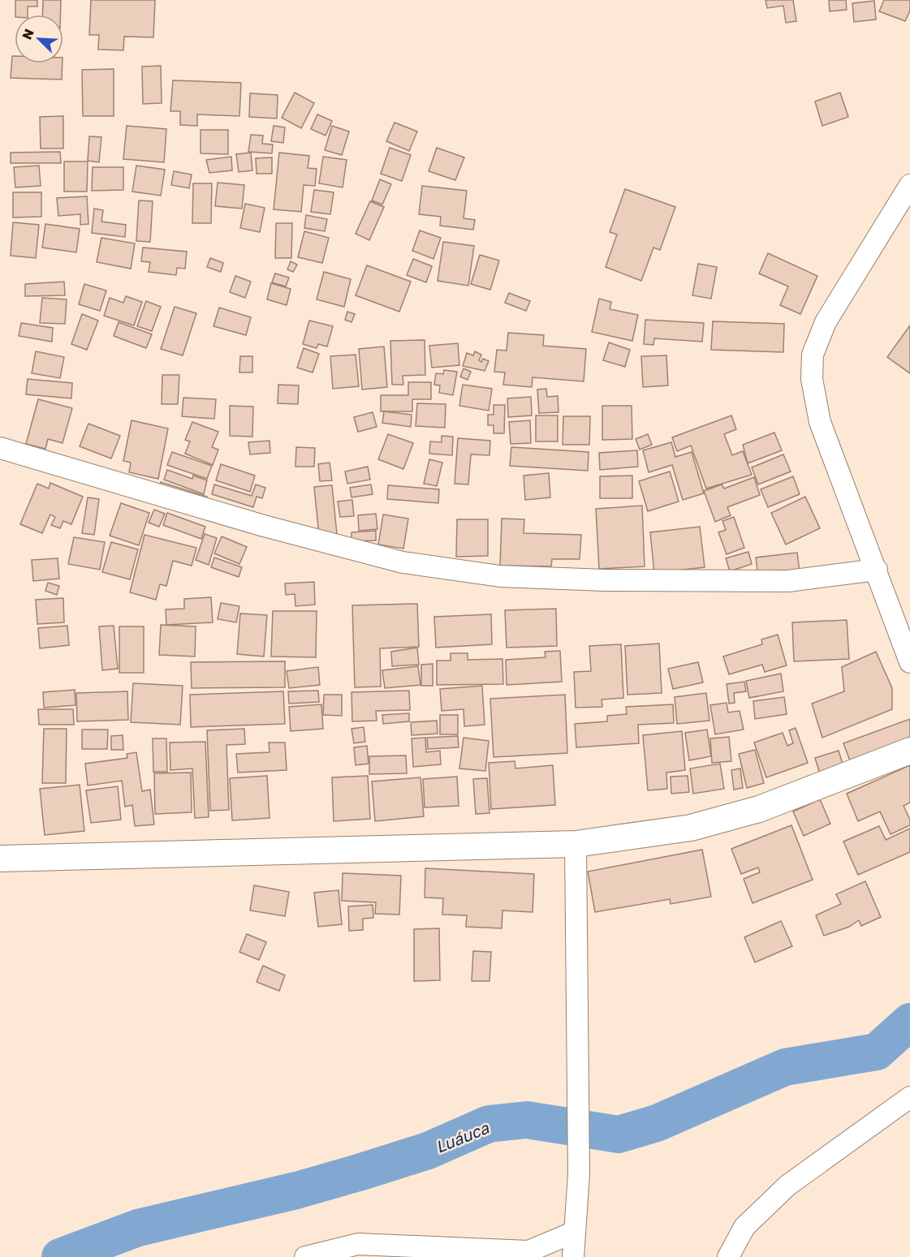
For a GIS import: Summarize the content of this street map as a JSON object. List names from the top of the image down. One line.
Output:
{"water":["Luáuca"],"north":"top left"}
